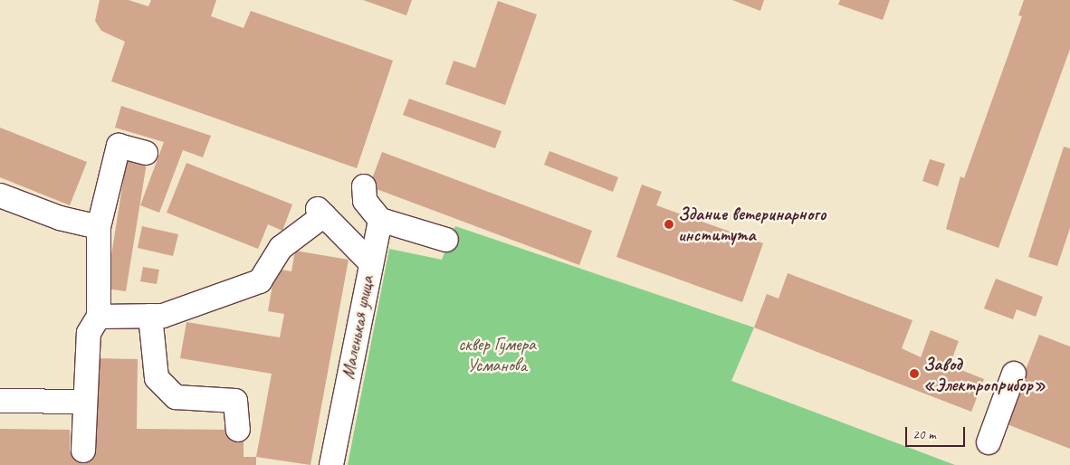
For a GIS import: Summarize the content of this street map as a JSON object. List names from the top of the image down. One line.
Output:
{"streets":{"lane":["Маленькая улица"]},"parks":["сквер Гумера Усманова"],"places":["Здание ветеринарного института","Завод «Электроприбор»"],"scale_bar":"20 m"}
